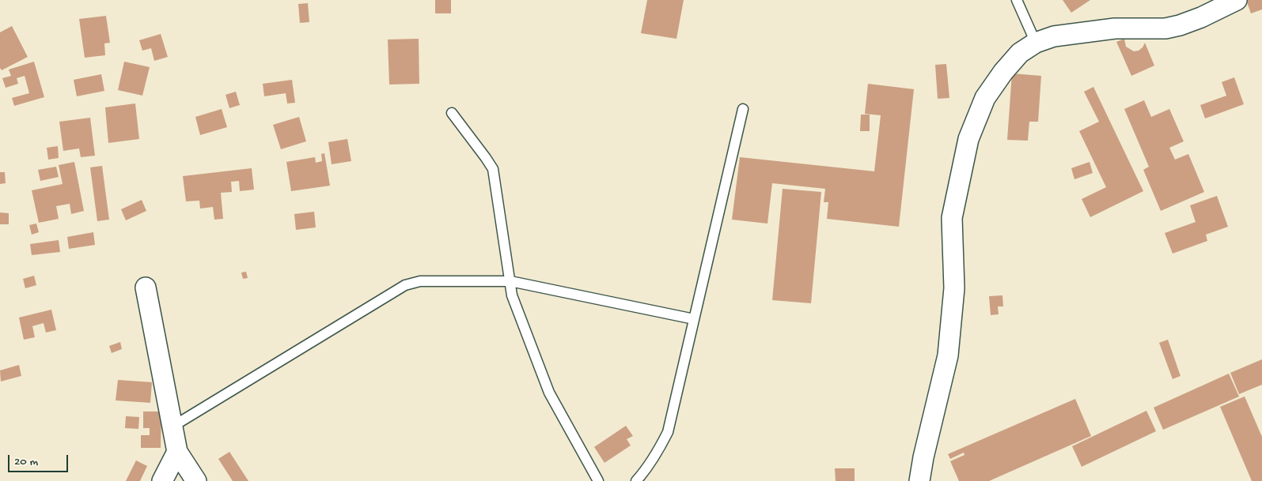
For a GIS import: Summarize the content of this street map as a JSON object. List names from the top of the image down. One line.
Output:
{"scale_bar":"20 m"}
